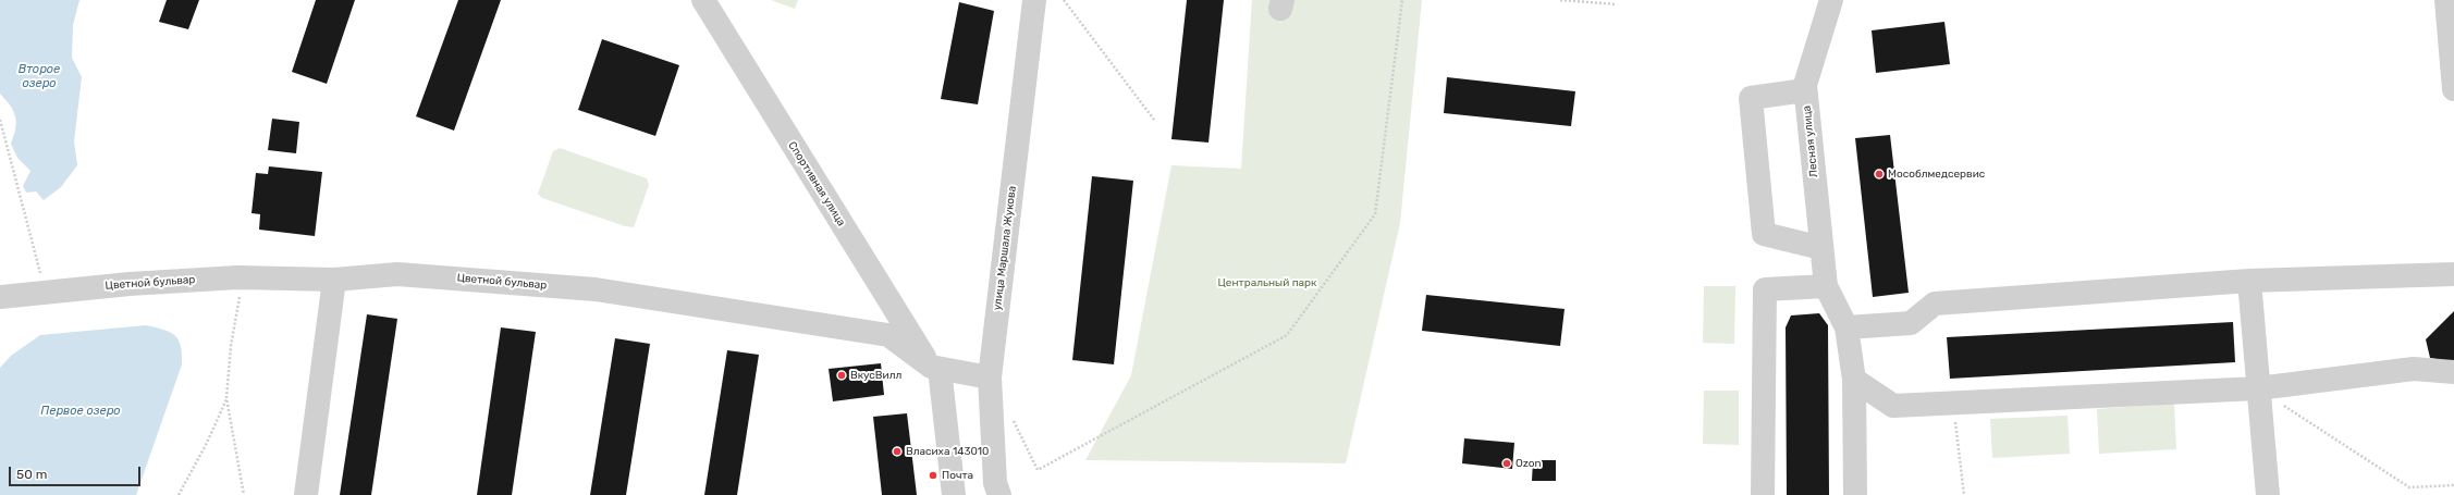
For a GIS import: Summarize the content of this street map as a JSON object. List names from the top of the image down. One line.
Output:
{"streets":{"street":["Лесная улица","Спортивная улица","улица Маршала Жукова","Цветной бульвар"]},"crossings":[["Спортивная улица","Цветной бульвар"],["улица Маршала Жукова","Цветной бульвар"]],"water":["Второе озеро","Первое озеро"],"parks":["Центральный парк"],"places":["Мособлмедсервис","ВкусВилл","Власиха 143010","Ozon","Почта"],"scale_bar":"50 m"}
